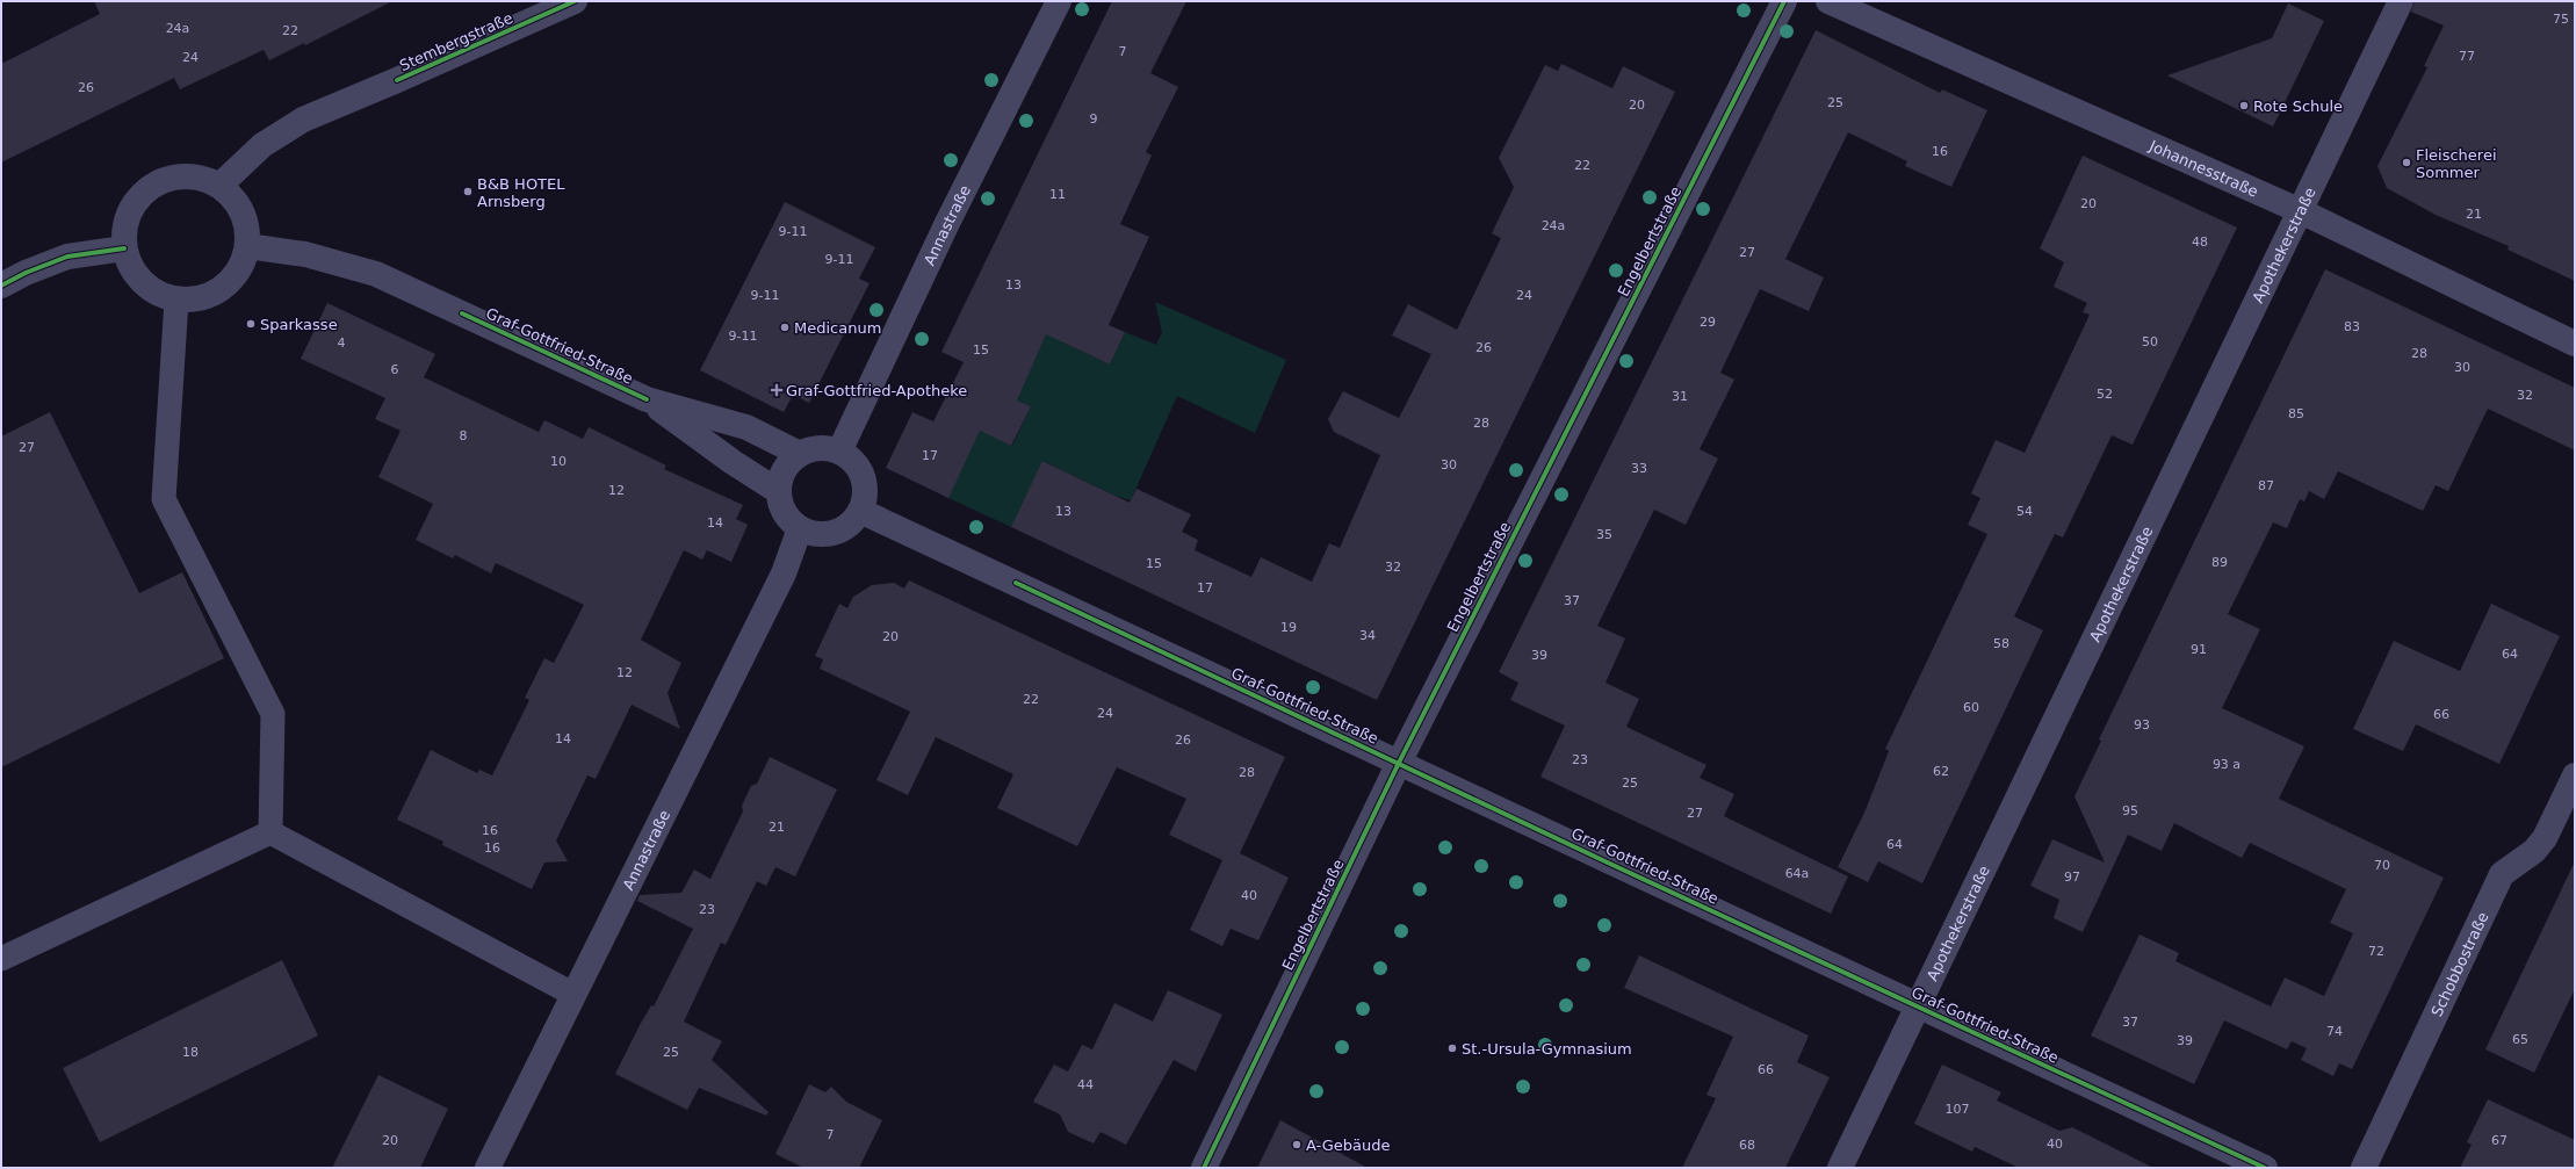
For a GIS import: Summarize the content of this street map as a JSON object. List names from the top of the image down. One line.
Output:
{"streets":{"street":["Stembergstraße","Johannesstraße","Annastraße","Engelbertstraße","Apothekerstraße","Graf-Gottfried-Straße","Schobbostraße"]},"crossings":[["Stembergstraße","Graf-Gottfried-Straße"],["Johannesstraße","Apothekerstraße"],["Annastraße","Graf-Gottfried-Straße"],["Engelbertstraße","Graf-Gottfried-Straße"],["Apothekerstraße","Graf-Gottfried-Straße"]],"places":{"other":["Rote Schule","Fleischerei Sommer","B&B HOTEL Arnsberg","Sparkasse","Medicanum","St.-Ursula-Gymnasium","A-Gebäude"],"health":["Graf-Gottfried-Apotheke"]},"house_numbers":["75","24a","22","7","77","24","26","25","20","9","16","22","11","20","21","24a","9-11","48","27","9-11","13","9-11","24","29","83","9-11","50","4","26","15","28","30","6","52","32","31","85","28","8","27","17","10","30","33","87","12","13","54","14","35","89","15","32","17","37","19","34","20","58","91","64","39","12","22","60","24","66","93","14","26","23","93 a","62","28","25","95","27","21","16","64","16","70","64a","97","40","23","72","37","74","65","39","18","25","66","44","107","7","20","67","40","68"]}
